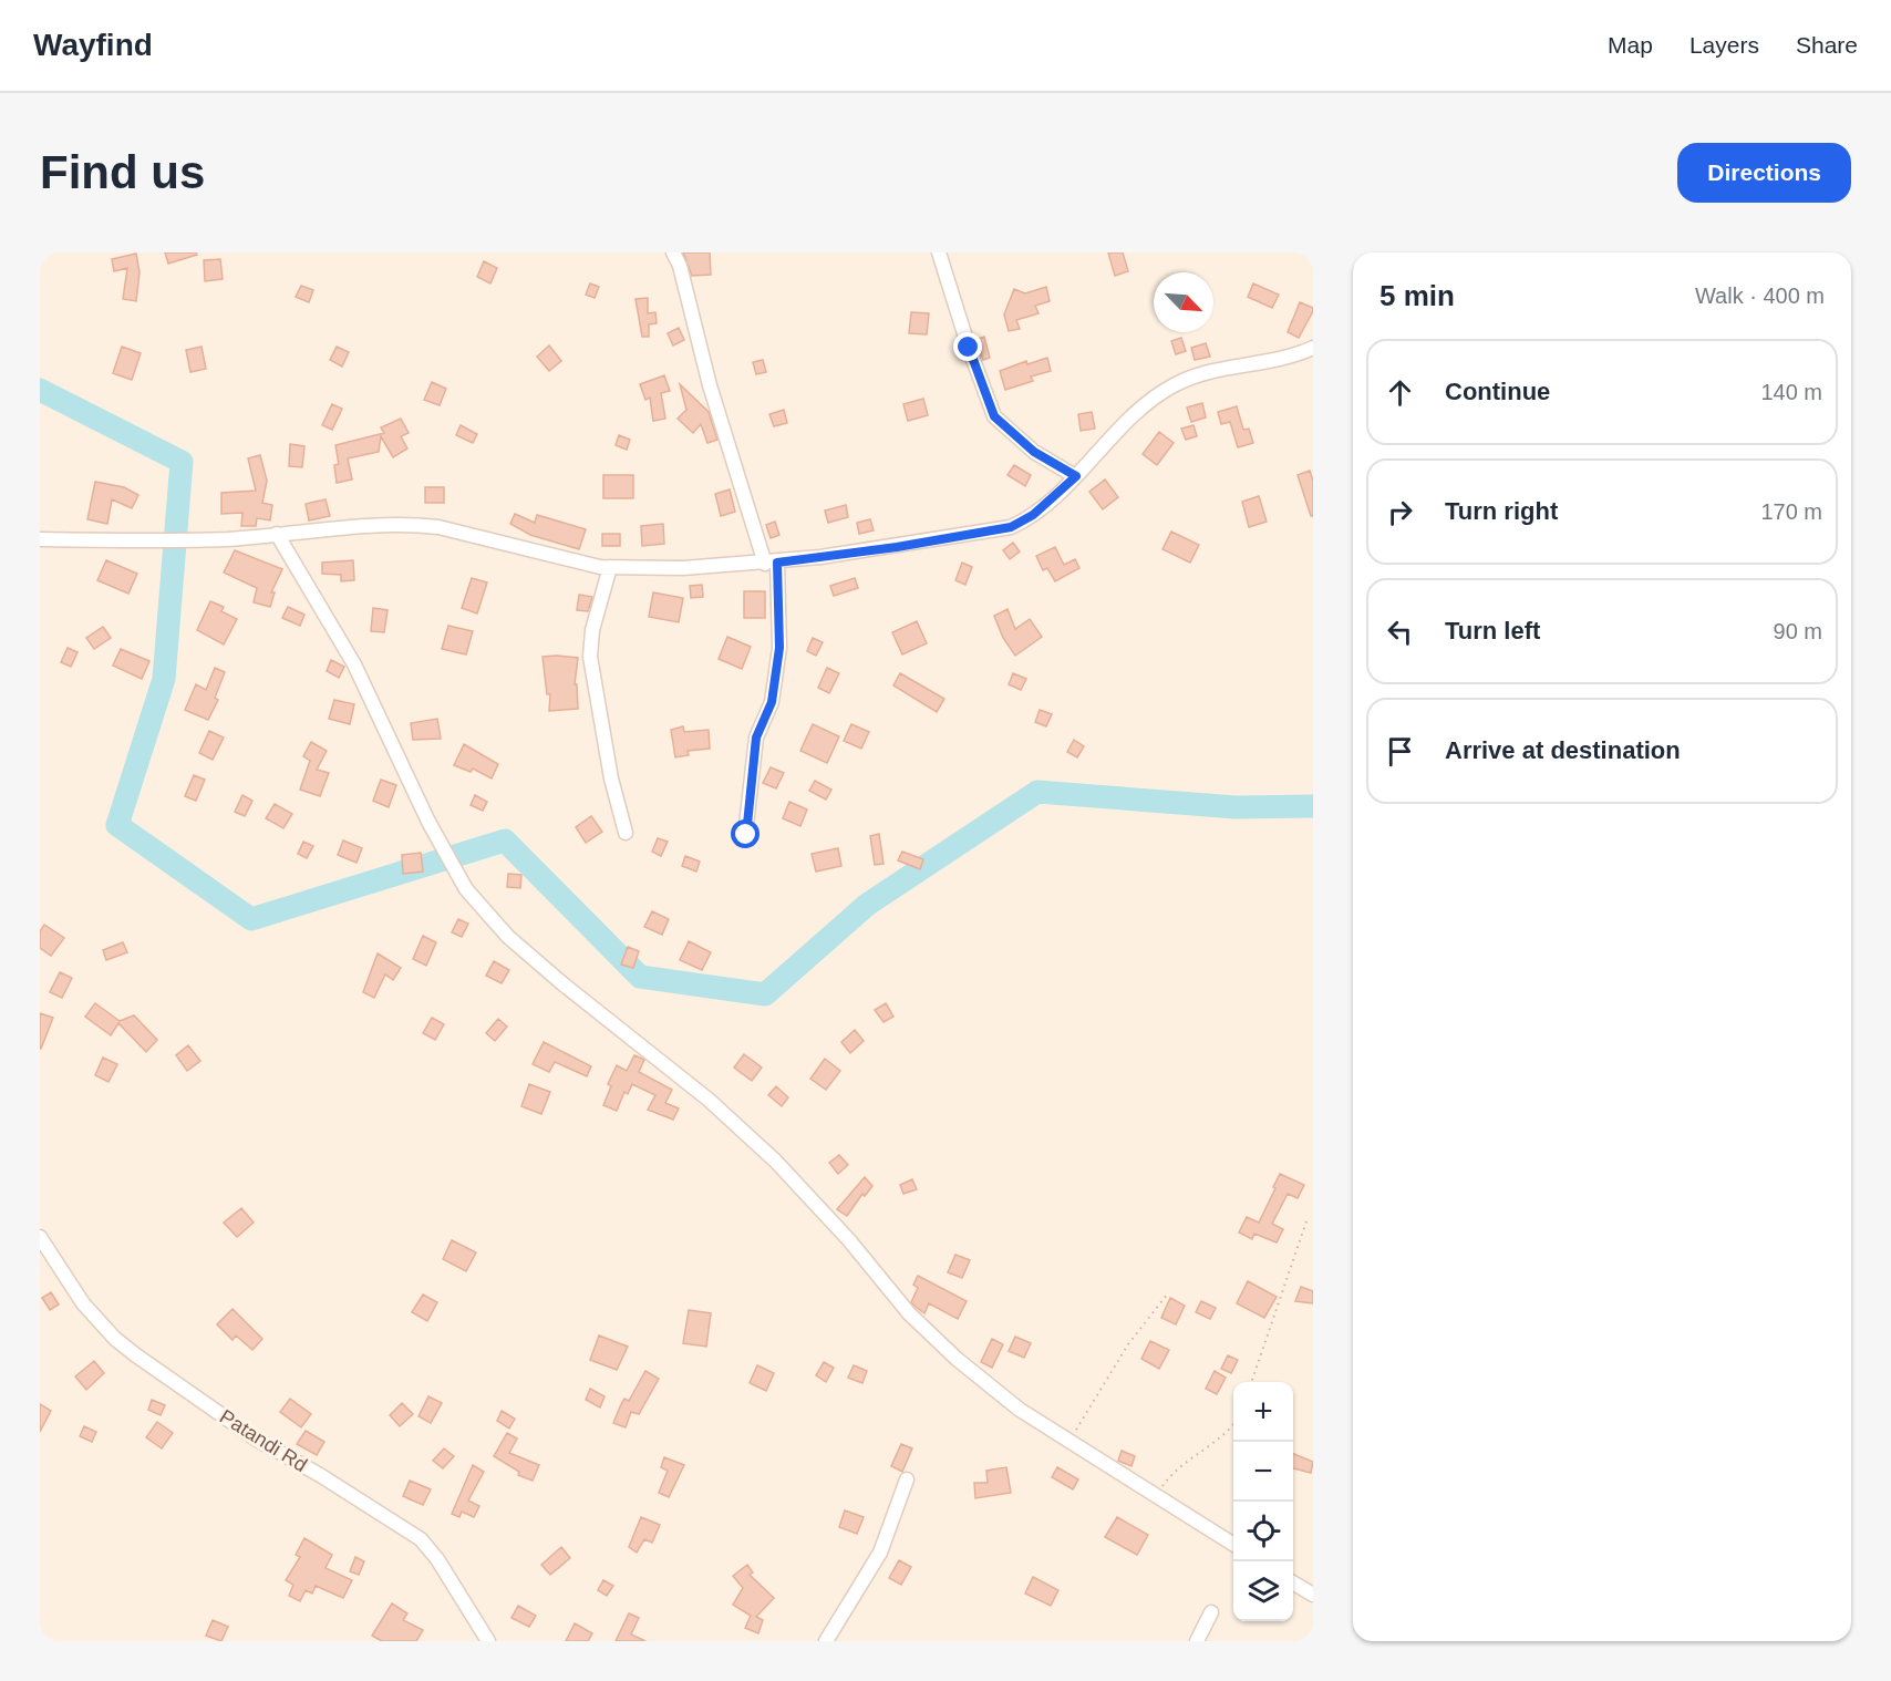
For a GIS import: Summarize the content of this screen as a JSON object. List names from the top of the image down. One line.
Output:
{"streets":{"street":["Patandi Rd"]},"north":"bottom right","page":{"header":"Wayfind","nav":["Map","Layers","Share"],"buttons":"Directions","title":"Find us","heading":["5 min","Walk · 400 m"],"list":[["Continue","140 m"],["Turn right","170 m"],["Turn left","90 m"],"Arrive at destination"],"map_buttons":["+","−"]}}
